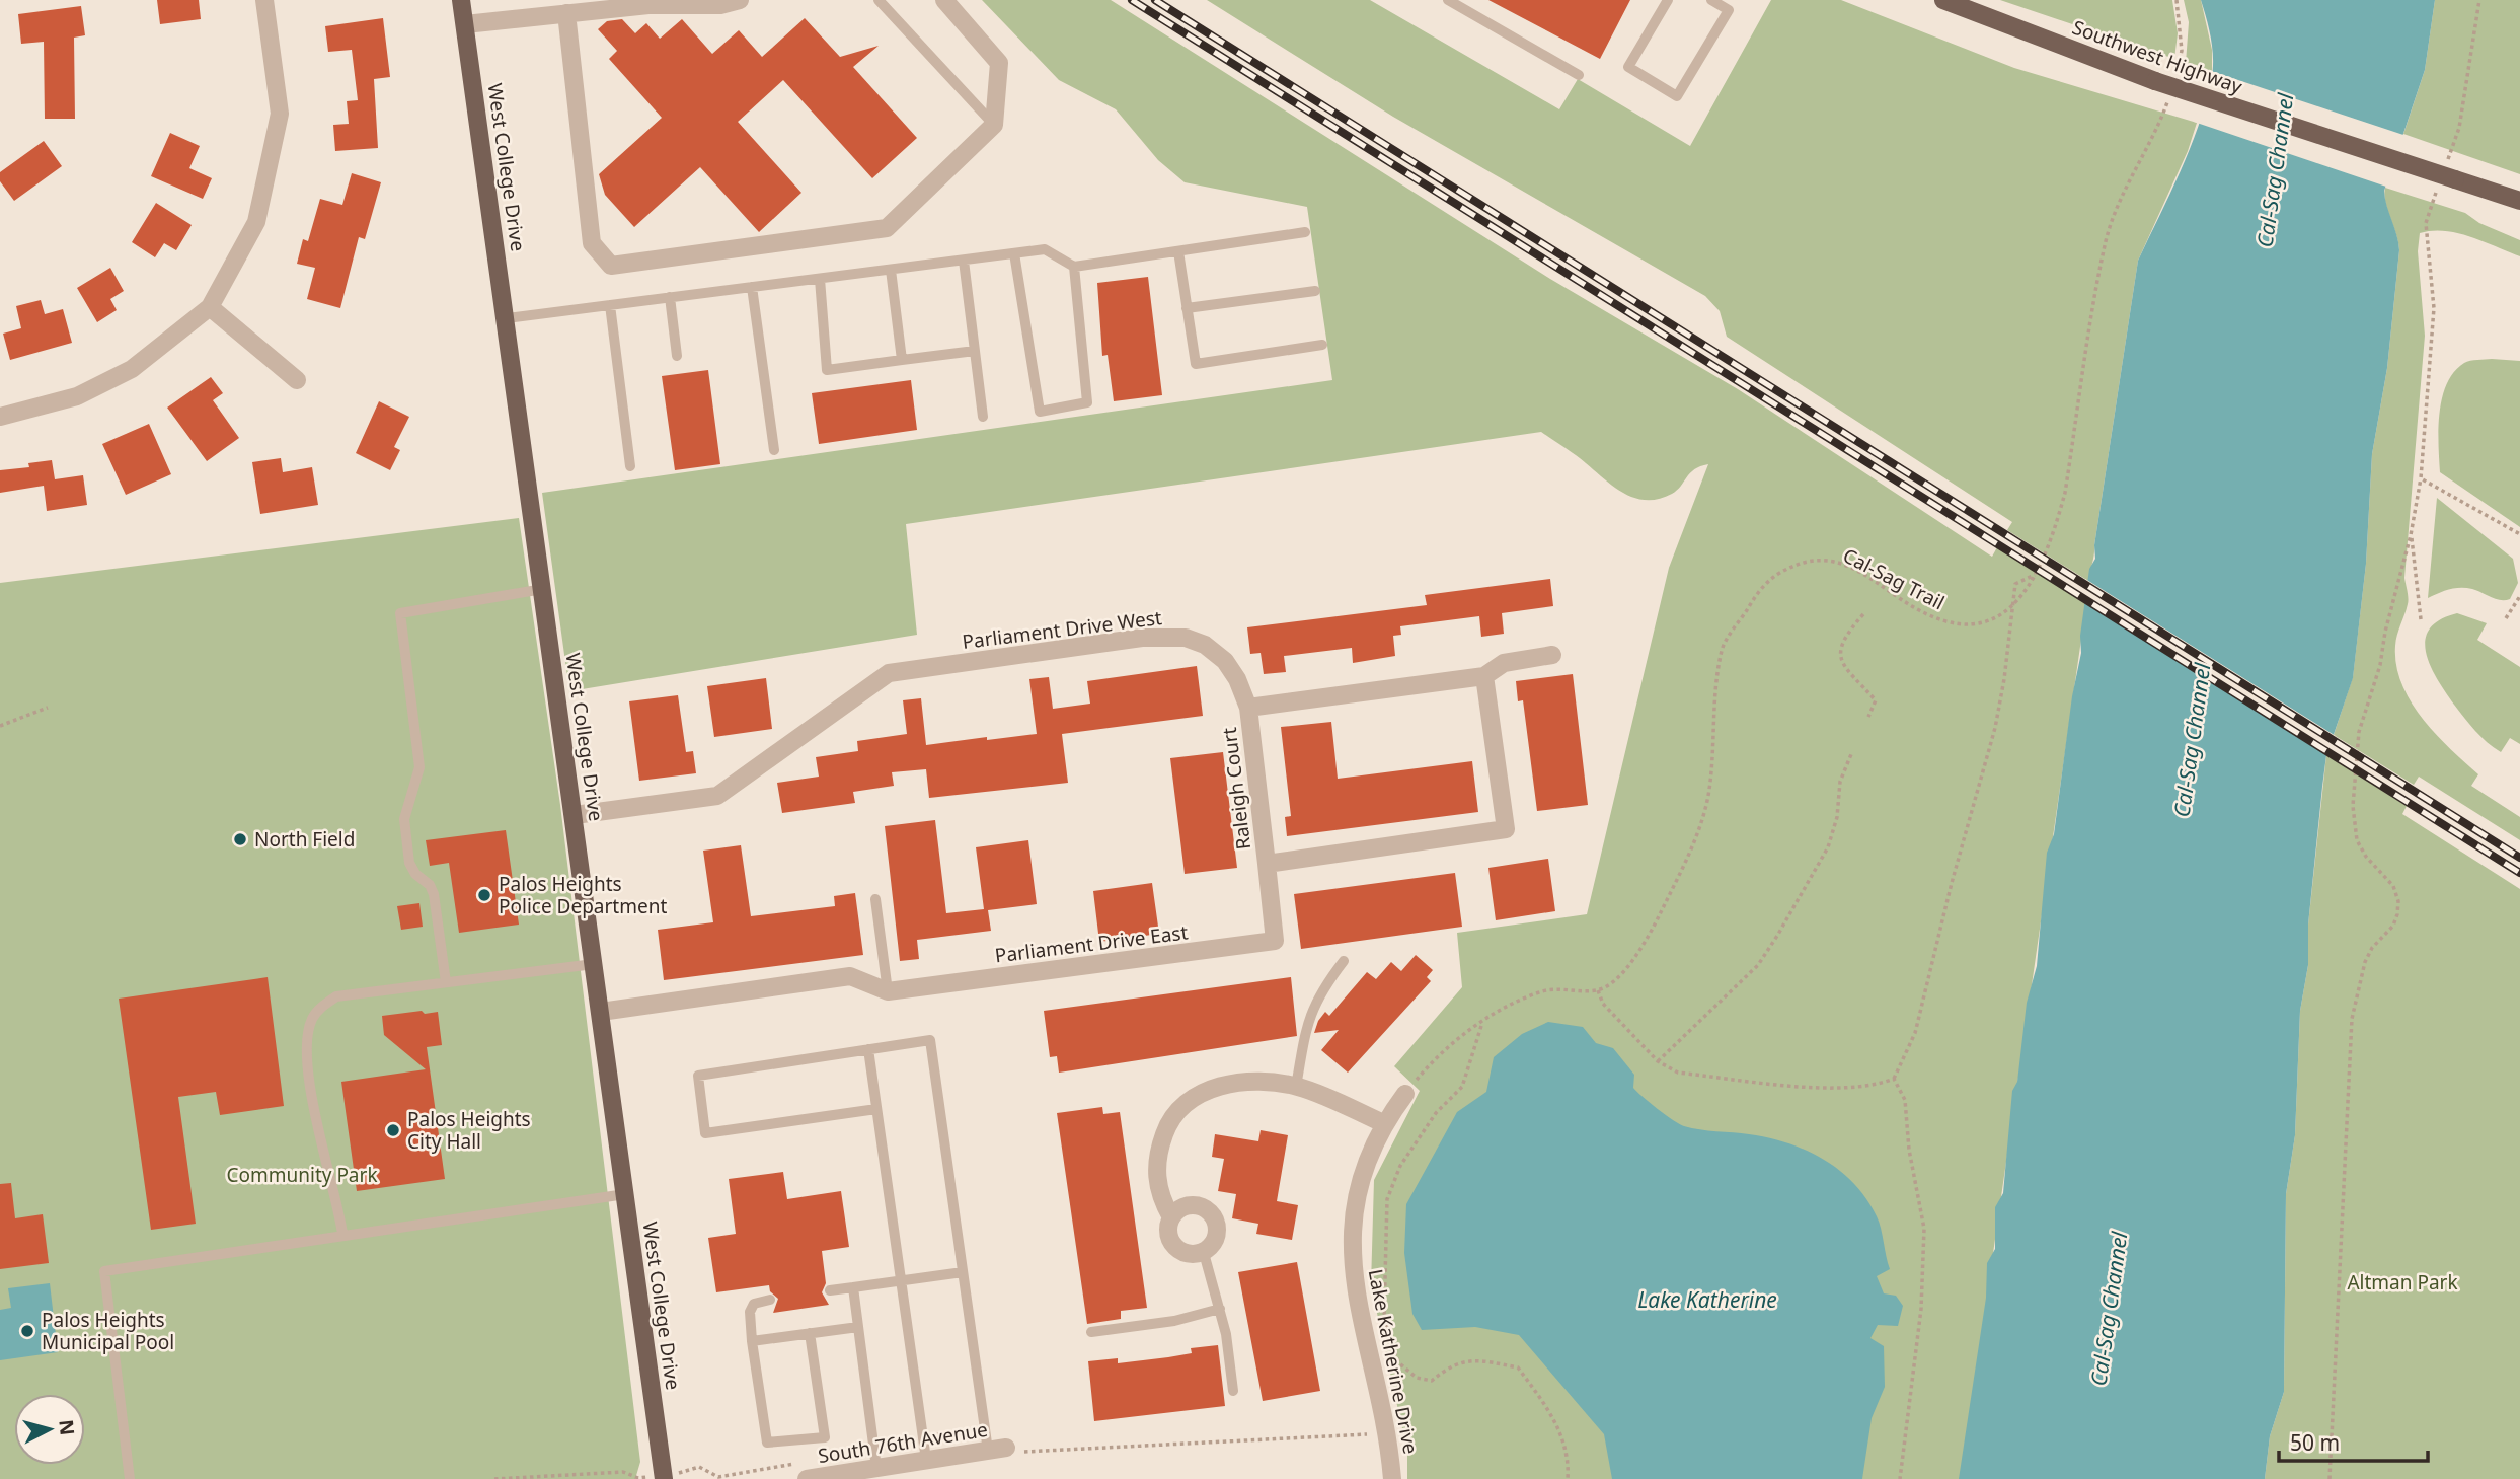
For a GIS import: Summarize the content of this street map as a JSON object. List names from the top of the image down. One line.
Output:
{"streets":{"main road":["Southwest Highway","West College Drive"],"street":["Parliament Drive West","Raleigh Court","Parliament Drive East","Lake Katherine Drive","South 76th Avenue"],"path":["Cal-Sag Trail"]},"crossings":[["West College Drive","Parliament Drive West"],["West College Drive","Parliament Drive East"],["Parliament Drive West","Raleigh Court"],["Raleigh Court","Parliament Drive East"]],"water":["Cal-Sag Channel","Lake Katherine"],"parks":["Community Park","Altman Park"],"places":["North Field","Palos Heights Police Department","Palos Heights City Hall","Palos Heights Municipal Pool"],"scale_bar":"50 m","north":"right"}
